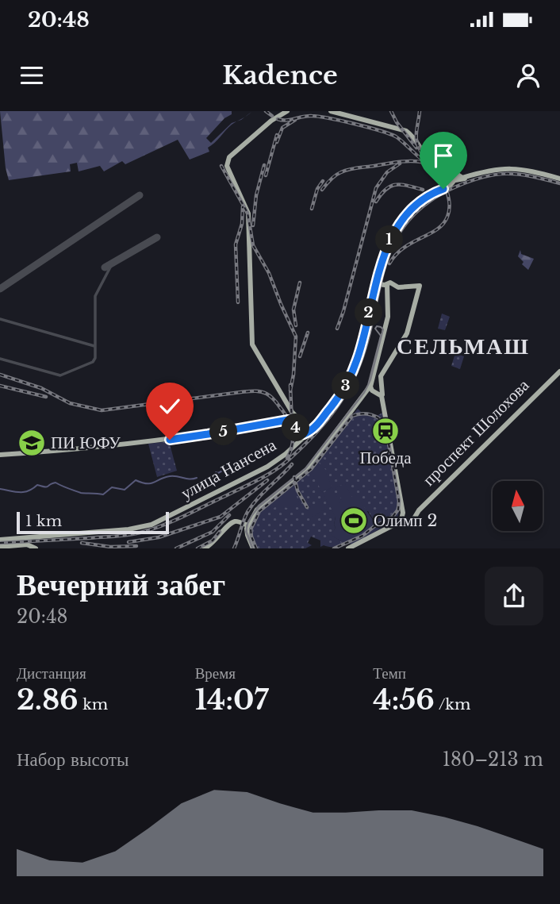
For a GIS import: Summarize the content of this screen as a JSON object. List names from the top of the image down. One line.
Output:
{"streets":{"main road":["проспект Шолохова","улица Нансена"]},"districts":["СЕЛЬМАШ"],"places":{"station":["Победа"],"school or university":["ПИ ЮФУ"],"sports":["Олимп 2"]},"scale_bar":"1 km","north":"top","page":{"status":"20:48","header":"Kadence","pins":["1","2","3","4","5"],"scale":"1 km","heading":["Вечерний забег","20:48"],"stats":[["Дистанция","2.86 km"],["Время","14:07"],["Темп","4:56 /km"]],"chart":["Набор высоты","180–213 m"]}}
